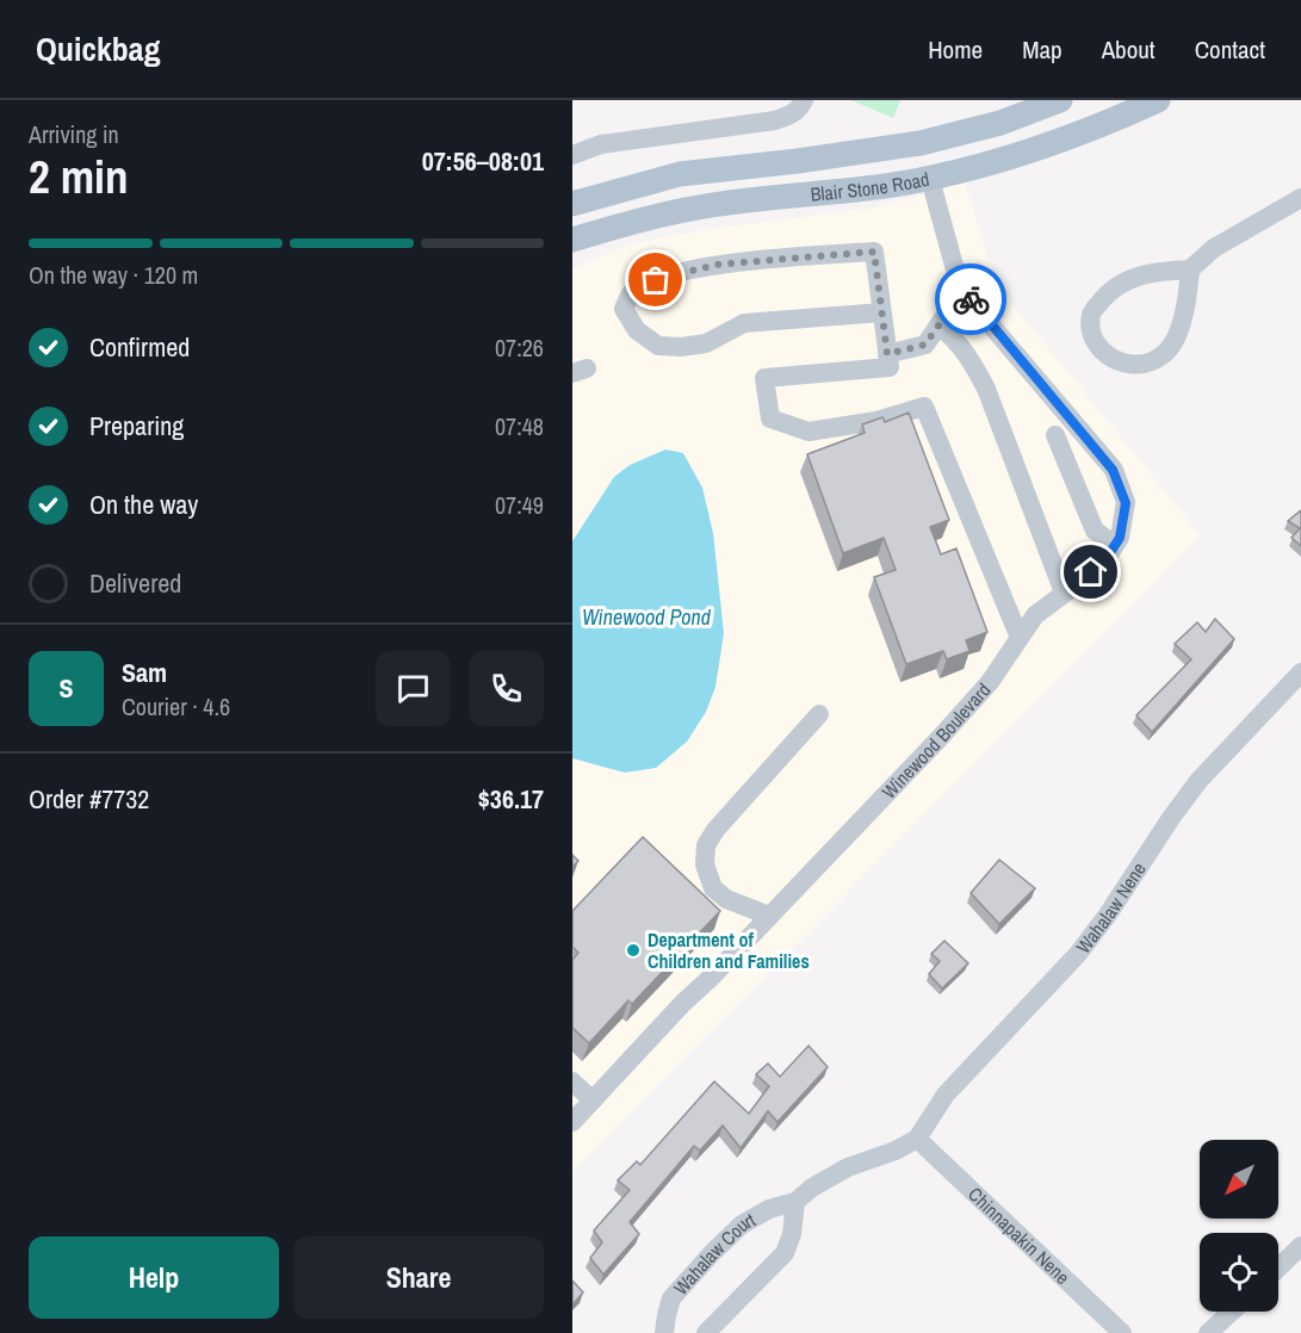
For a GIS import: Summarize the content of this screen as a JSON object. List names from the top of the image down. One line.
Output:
{"streets":{"main road":["Blair Stone Road"],"street":["Winewood Boulevard","Wahalaw Nene","Chinnapakin Nene","Wahalaw Court"]},"crossings":[["Blair Stone Road","Winewood Boulevard"],["Wahalaw Nene","Chinnapakin Nene"],["Wahalaw Nene","Wahalaw Court"],["Chinnapakin Nene","Wahalaw Court"]],"water":["Winewood Pond"],"places":["Department of Children and Families"],"north":"bottom left","page":{"header":"Quickbag","nav":["Home","Map","About","Contact"],"heading":["2 min","Arriving in","07:56–08:01"],"panel":["Sam","Courier · 4.6","Order #7732","$36.17"],"bar":"On the way · 120 m","list":[["Confirmed","07:26"],["Preparing","07:48"],["On the way","07:49"],"Delivered"],"round":"S","buttons":["Help","Share"]}}
